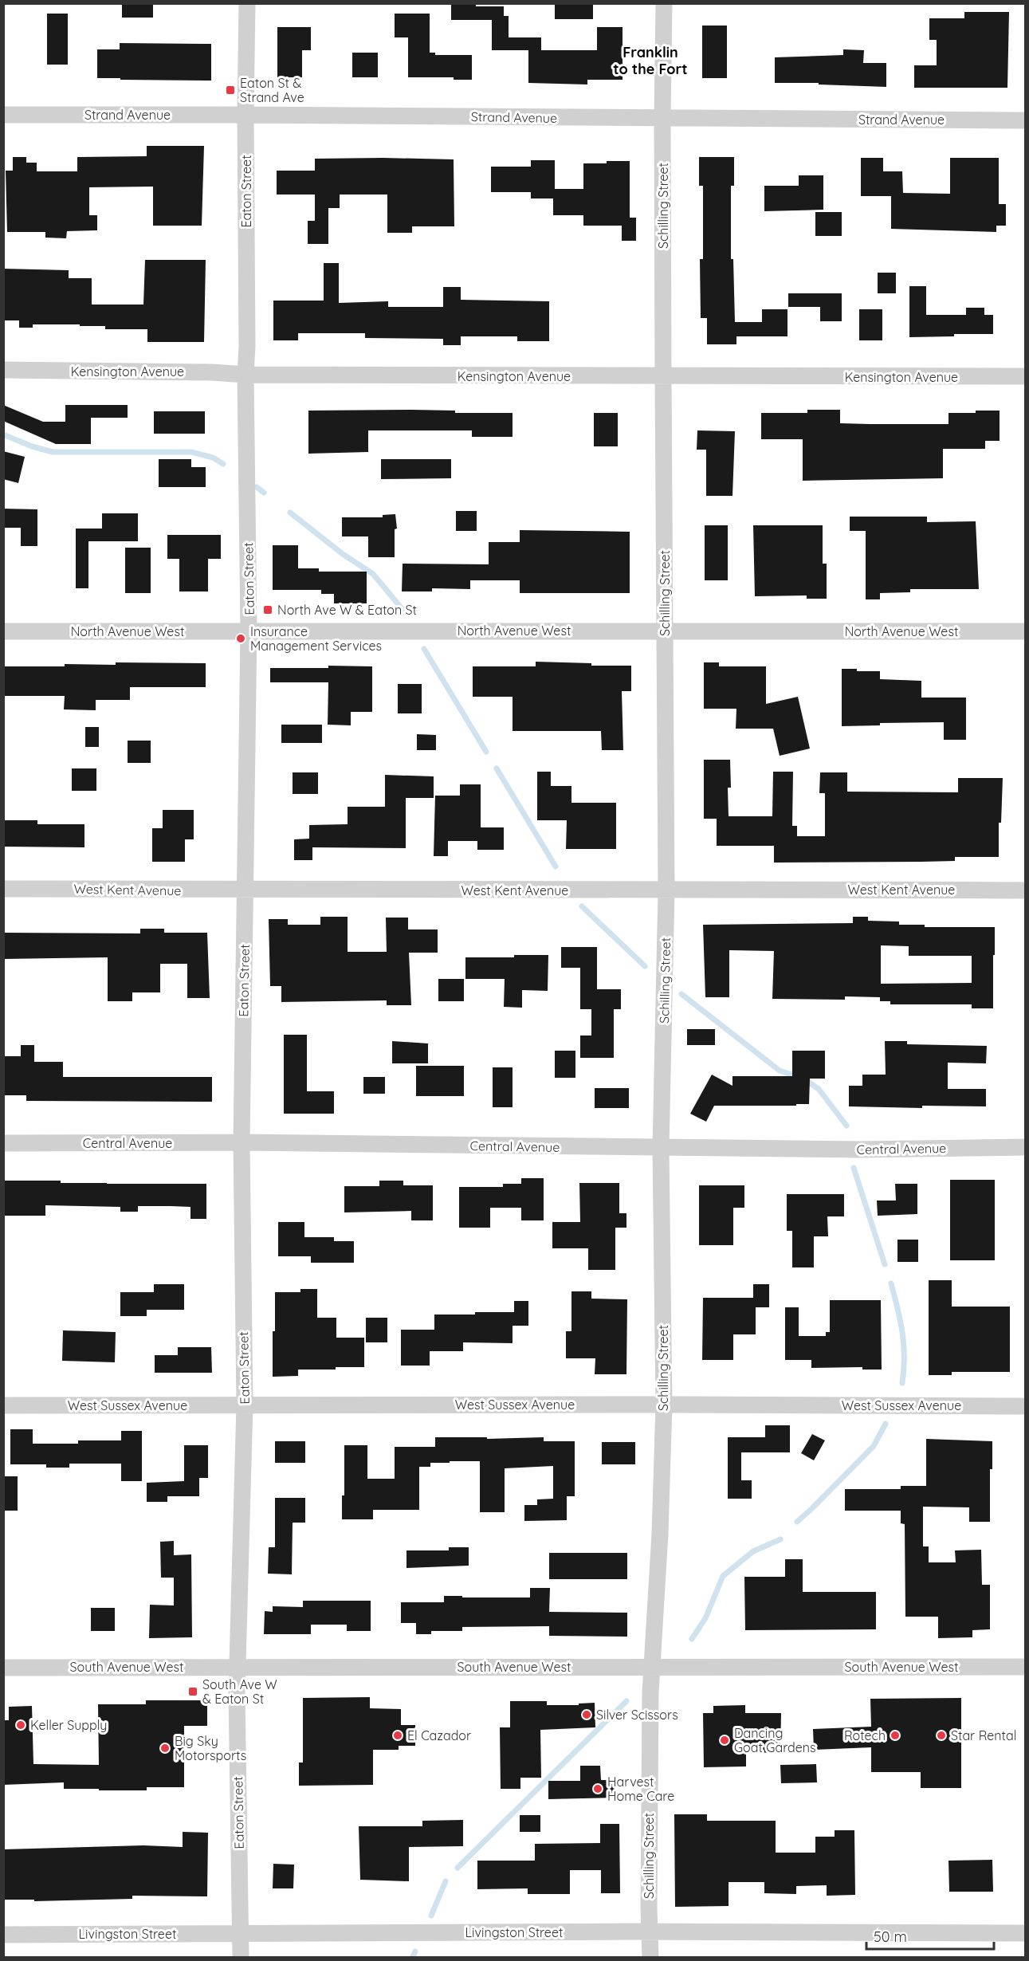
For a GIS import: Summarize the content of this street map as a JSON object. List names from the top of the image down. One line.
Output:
{"streets":{"street":["Strand Avenue","Eaton Street","Schilling Street","Kensington Avenue","North Avenue West","West Kent Avenue","Central Avenue","West Sussex Avenue","South Avenue West","Livingston Street"]},"crossings":[["Strand Avenue","Eaton Street"],["Strand Avenue","Schilling Street"],["Eaton Street","Kensington Avenue"],["Eaton Street","North Avenue West"],["Eaton Street","West Kent Avenue"],["Eaton Street","Central Avenue"],["Eaton Street","West Sussex Avenue"],["Eaton Street","South Avenue West"],["Eaton Street","Livingston Street"],["Schilling Street","Kensington Avenue"],["Schilling Street","North Avenue West"],["Schilling Street","West Kent Avenue"],["Schilling Street","Central Avenue"],["Schilling Street","West Sussex Avenue"],["Schilling Street","South Avenue West"],["Schilling Street","Livingston Street"]],"districts":["Franklin to the Fort"],"places":{"transit":["Eaton St & Strand Ave","North Ave W & Eaton St","South Ave W & Eaton St"],"other":["Insurance Management Services","Silver Scissors","Keller Supply","El Cazador","Rotech","Star Rental","Dancing Goat Gardens","Big Sky Motorsports","Harvest Home Care"]},"scale_bar":"50 m"}
